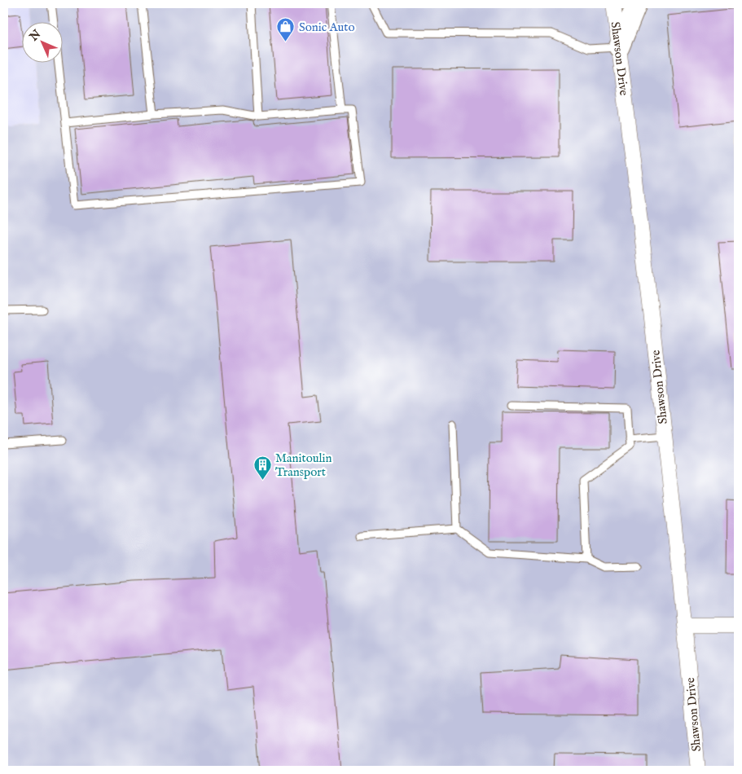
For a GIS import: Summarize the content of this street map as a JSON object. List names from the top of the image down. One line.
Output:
{"streets":{"street":["Shawson Drive"]},"places":{"shop":["Sonic Auto"],"building":["Manitoulin Transport"]},"north":"top left"}
